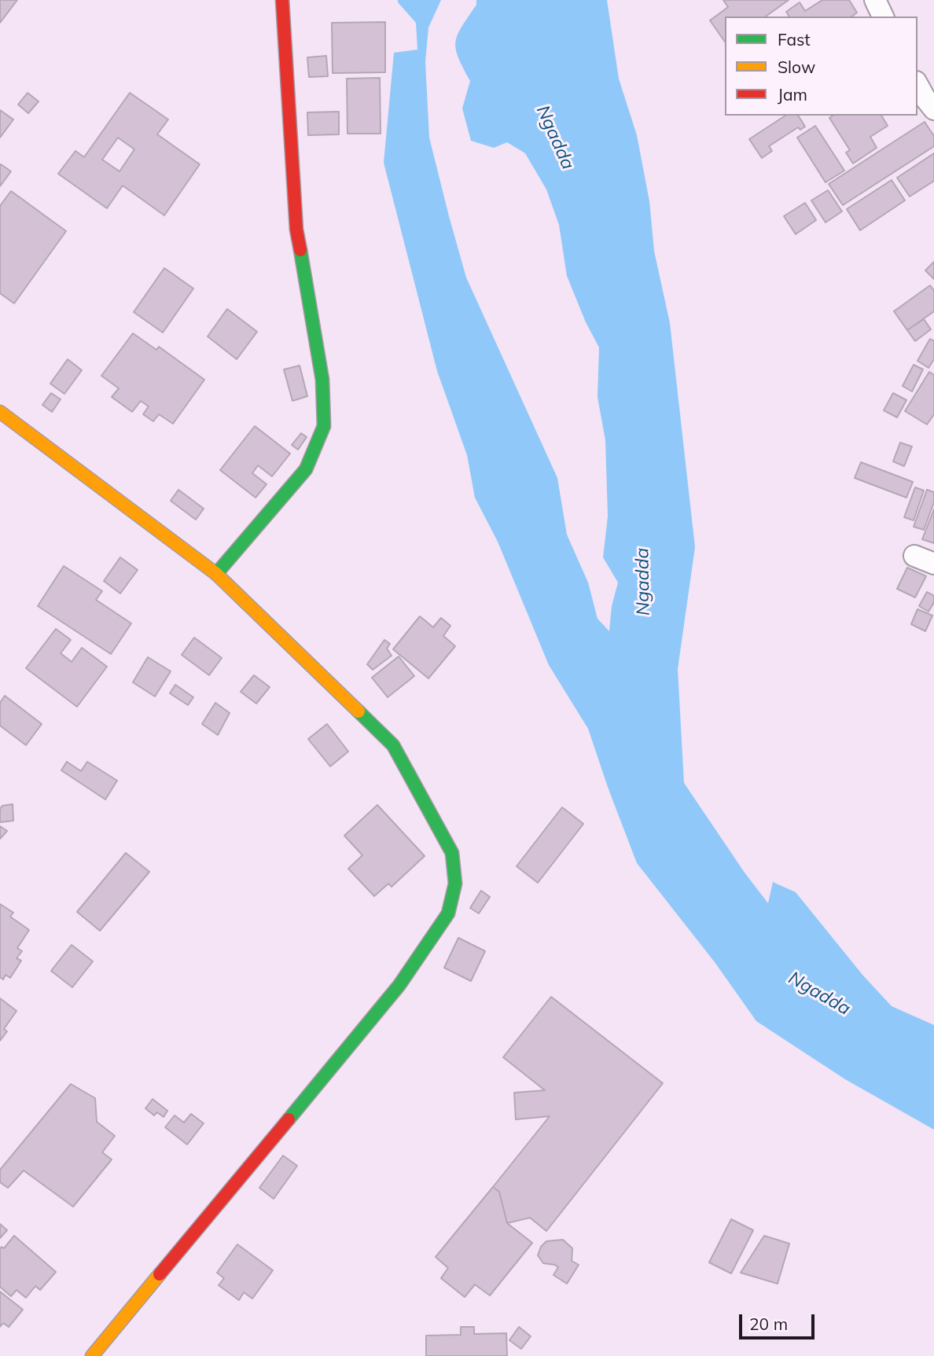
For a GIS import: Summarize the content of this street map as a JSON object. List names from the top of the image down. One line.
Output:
{"water":["Ngadda"],"legend":["Fast","Slow","Jam"],"scale_bar":"20 m"}
